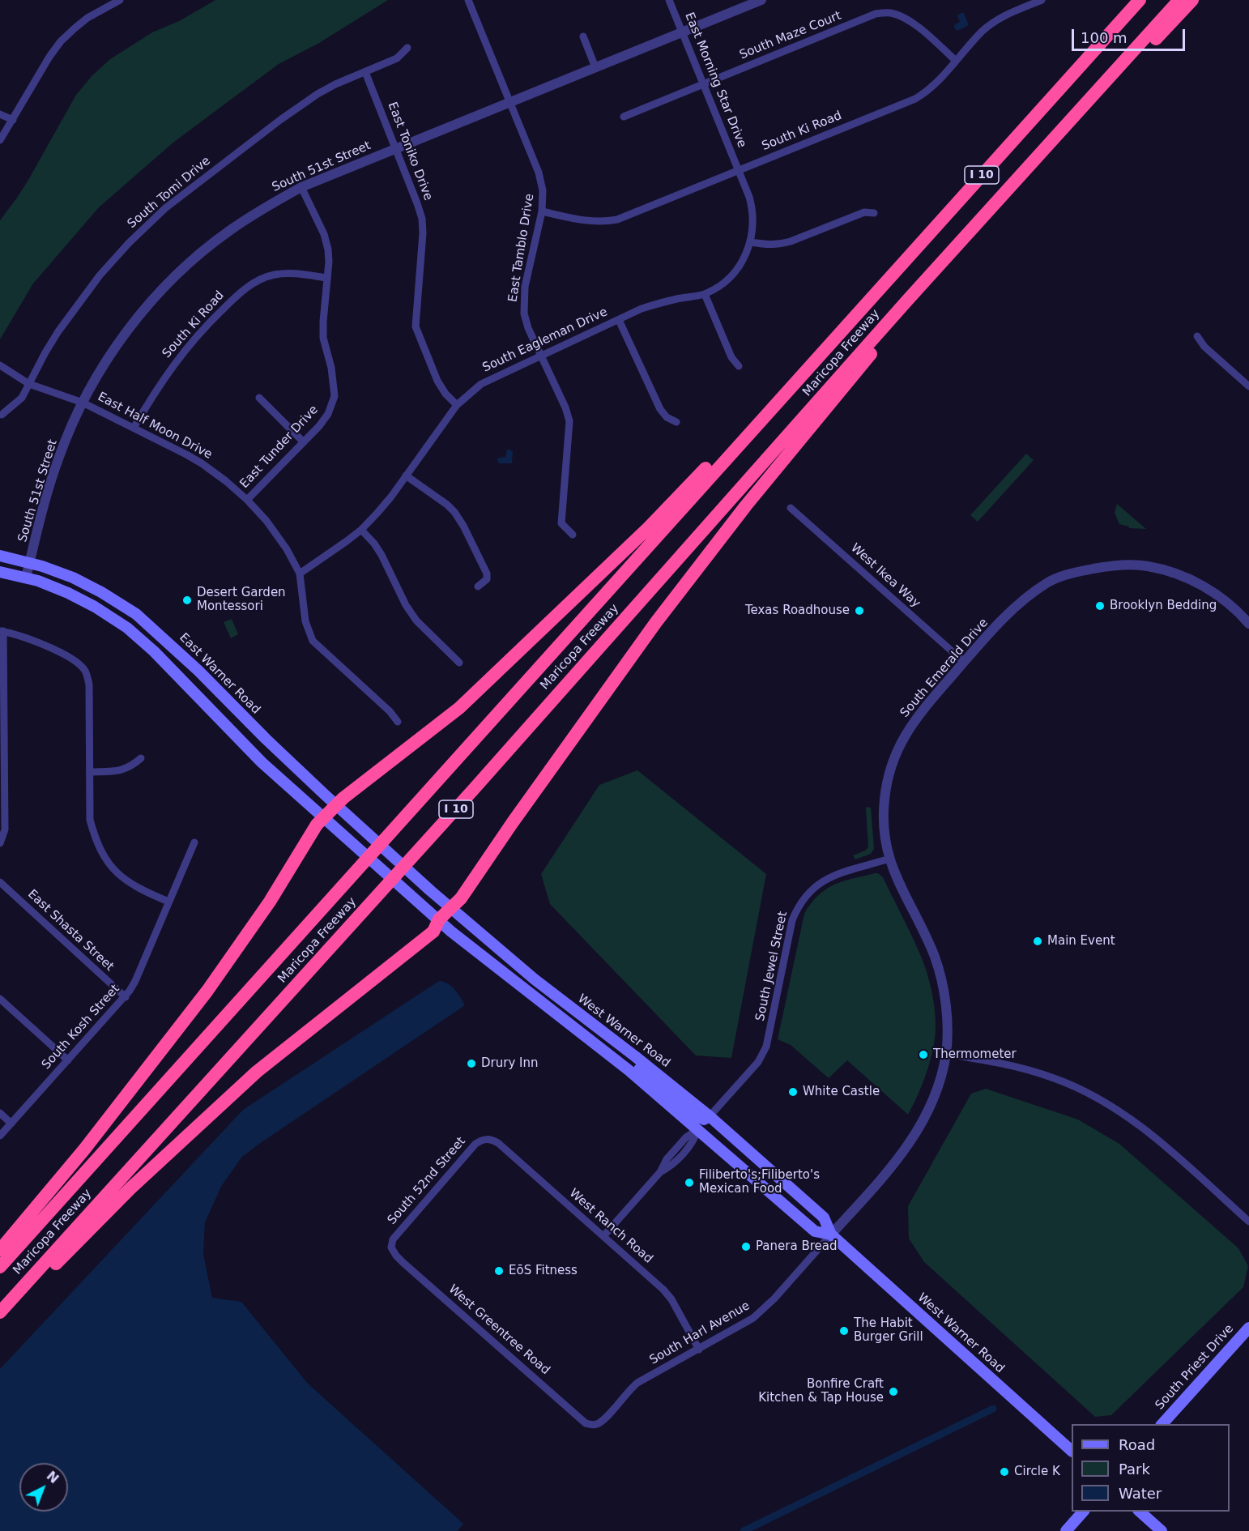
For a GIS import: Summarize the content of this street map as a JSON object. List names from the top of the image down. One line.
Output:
{"streets":{"highway":["I 10","Maricopa Freeway"],"main road":["East Warner Road","West Warner Road","South Priest Drive"],"street":["South Maze Court","East Morning Star Drive","South Ki Road","East Toniko Drive","South 51st Street","South Tomi Drive","East Tamblo Drive","South Eagleman Drive","East Half Moon Drive","East Tunder Drive","West Ikea Way","South Emerald Drive","East Shasta Street","South Jewel Street","South Kosh Street","South 52nd Street","West Ranch Road","West Greentree Road","South Harl Avenue"]},"crossings":[["South Maze Court","East Morning Star Drive"],["South Maze Court","South Ki Road"],["East Morning Star Drive","South Ki Road"],["East Morning Star Drive","South 51st Street"],["East Morning Star Drive","South Eagleman Drive"],["South Ki Road","East Tamblo Drive"],["South Ki Road","South Eagleman Drive"],["South Ki Road","East Half Moon Drive"],["South Ki Road","East Tunder Drive"],["East Toniko Drive","South 51st Street"],["East Toniko Drive","South Tomi Drive"],["East Toniko Drive","South Eagleman Drive"],["South 51st Street","East Tamblo Drive"],["South 51st Street","East Half Moon Drive"],["South 51st Street","East Tunder Drive"],["South 51st Street","East Warner Road"],["South Tomi Drive","East Half Moon Drive"],["East Tamblo Drive","South Eagleman Drive"],["South Eagleman Drive","East Half Moon Drive"],["East Half Moon Drive","East Tunder Drive"],["West Ikea Way","South Emerald Drive"],["South Emerald Drive","South Jewel Street"],["South Emerald Drive","West Warner Road"],["South Emerald Drive","South Harl Avenue"],["East Warner Road","West Warner Road"],["East Shasta Street","South Kosh Street"],["South Jewel Street","West Warner Road"],["West Warner Road","South Harl Avenue"],["South 52nd Street","West Ranch Road"],["South 52nd Street","West Greentree Road"],["West Ranch Road","South Harl Avenue"],["West Greentree Road","South Harl Avenue"]],"places":["Desert Garden Montessori","Brooklyn Bedding","Texas Roadhouse","Main Event","Thermometer","Drury Inn","White Castle","Filiberto's;Filiberto's Mexican Food","Panera Bread","EōS Fitness","The Habit Burger Grill","Bonfire Craft Kitchen & Tap House","Circle K"],"legend":["Road","Park","Water"],"scale_bar":"100 m","north":"top right"}
